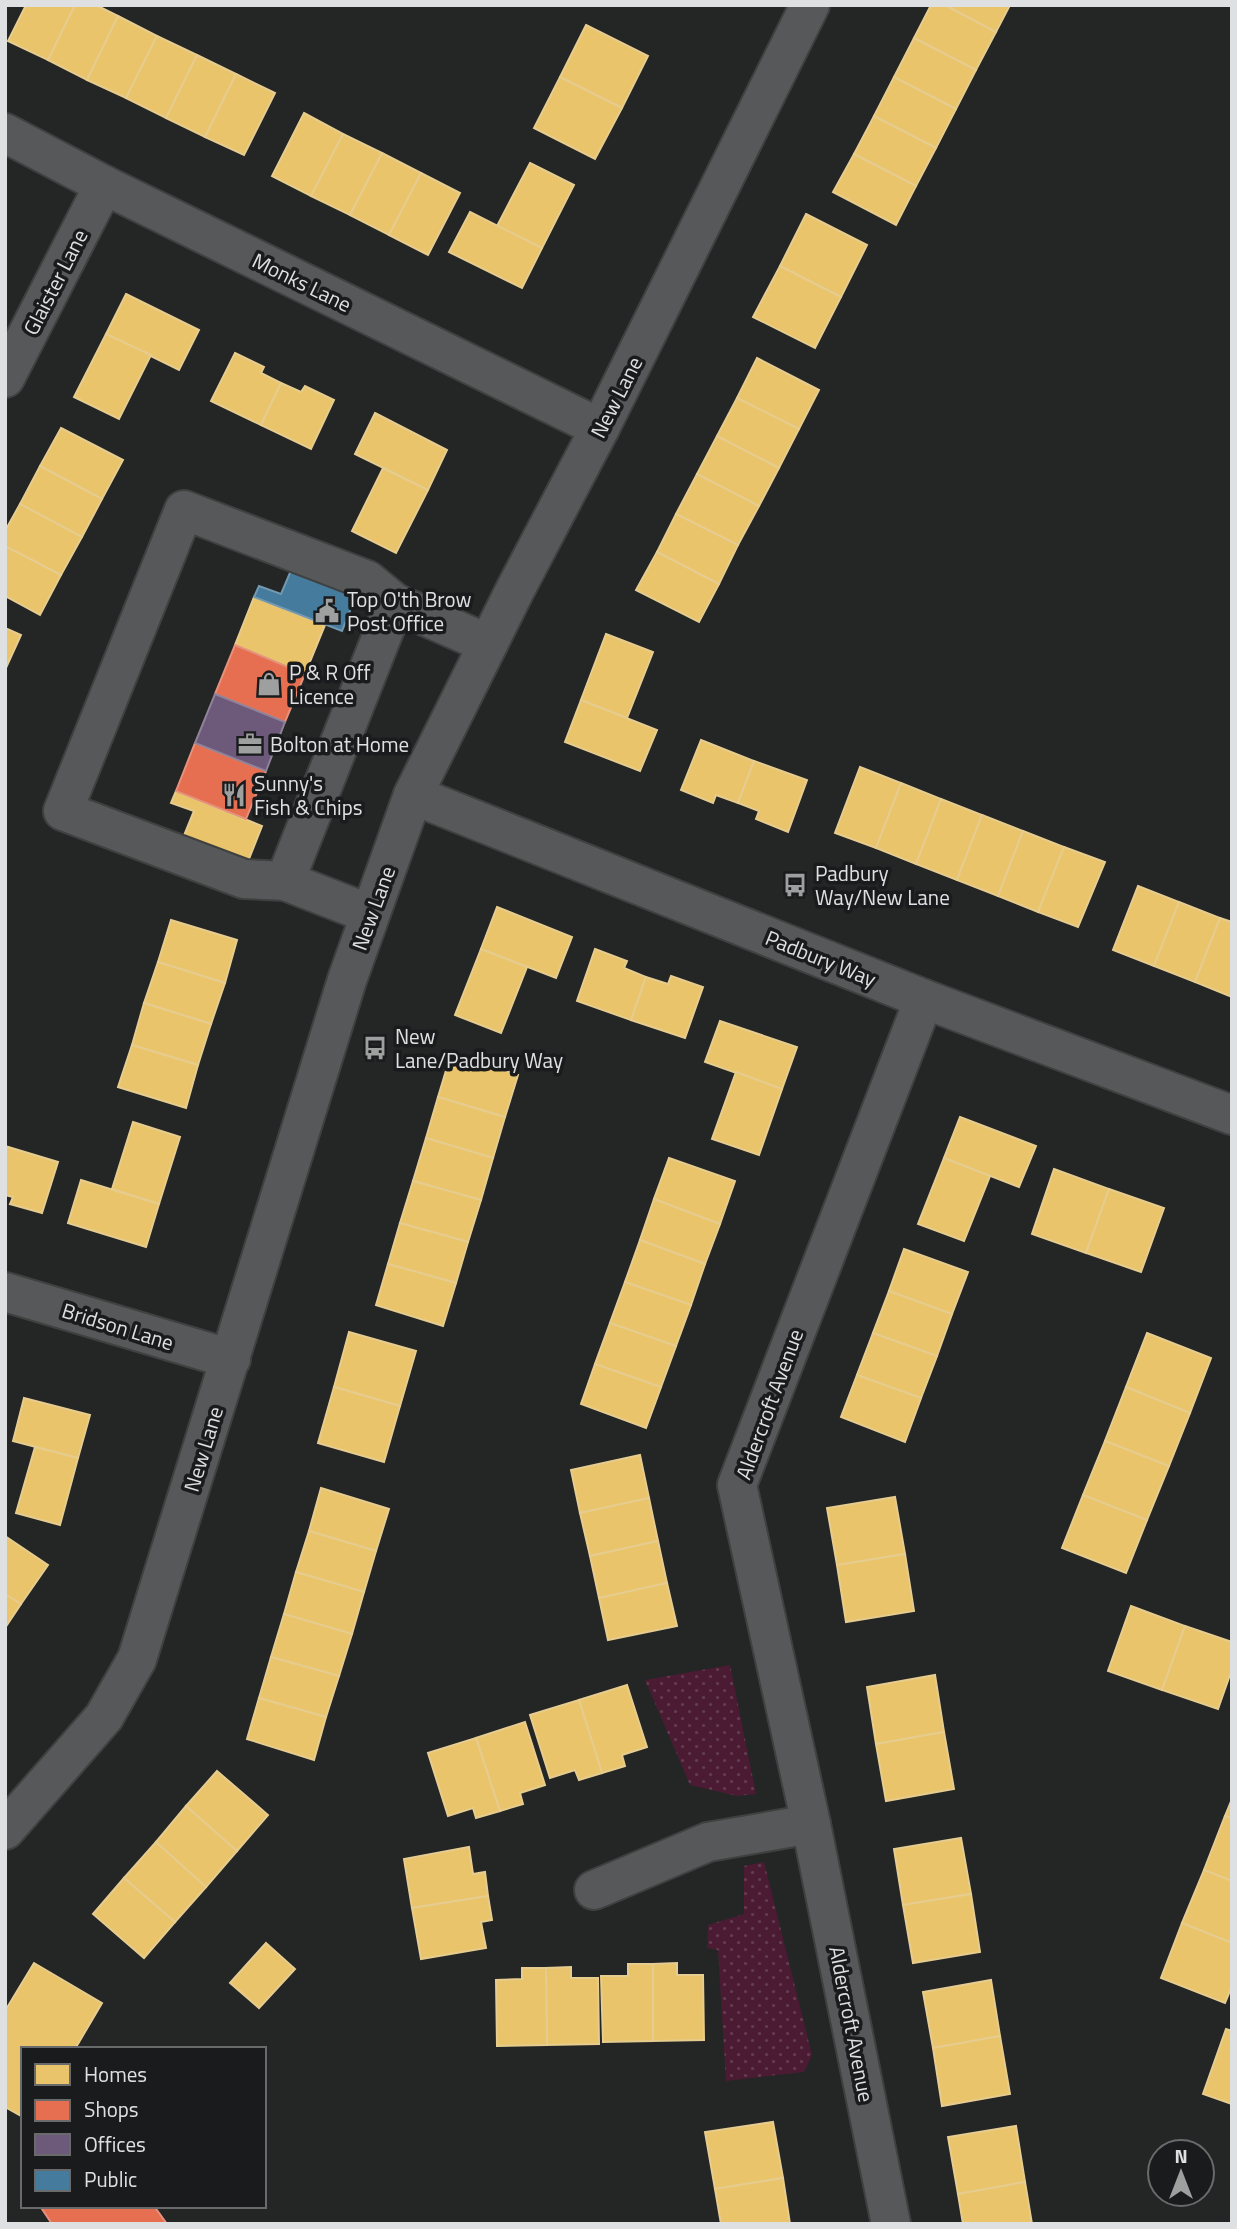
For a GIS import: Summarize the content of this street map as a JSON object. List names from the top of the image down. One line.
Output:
{"streets":{"street":["Glaister Lane","Monks Lane","New Lane","Padbury Way","Bridson Lane","Aldercroft Avenue"]},"crossings":[["Glaister Lane","Monks Lane"],["Monks Lane","New Lane"],["New Lane","Padbury Way"],["New Lane","Bridson Lane"],["Padbury Way","Aldercroft Avenue"]],"places":{"public building":["Top O'th Brow Post Office"],"shop":["P & R Off Licence"],"office":["Bolton at Home"],"restaurant":["Sunny's Fish & Chips"],"bus stop":["Padbury Way/New Lane","New Lane/Padbury Way"]},"legend":["Homes","Shops","Offices","Public"],"north":"top"}
